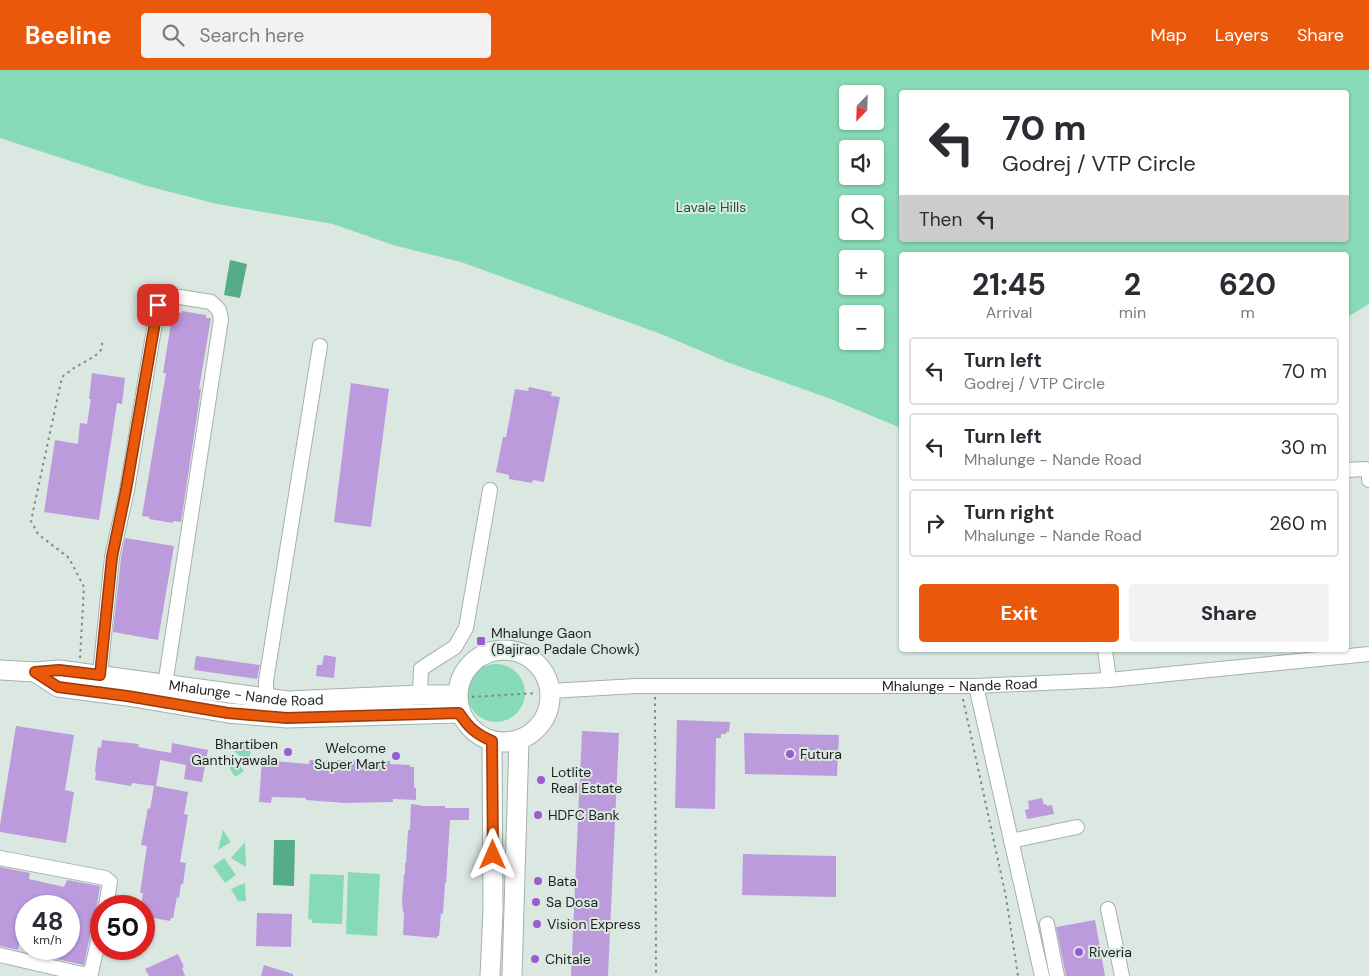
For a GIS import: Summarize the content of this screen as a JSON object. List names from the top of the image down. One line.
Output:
{"streets":{"main road":["Mhalunge - Nande Road"]},"parks":["Lavale Hills"],"places":{"transit":["Mhalunge Gaon (Bajirao Padale Chowk)"],"other":["Bhartiben Ganthiyawala","Futura","Welcome Super Mart","Lotlite Real Estate","HDFC Bank","Bata","Sa Dosa","Vision Express","Riveria","Chitale"]},"north":"bottom left","page":{"header":"Beeline","search":"Search here","nav":["Map","Layers","Share"],"map_buttons":["+","−"],"turn":["70 m","Godrej / VTP Circle"],"then":"Then","eta":["21:45","Arrival","2","min","620","m"],"list":[{"name":"Turn left","note":"Godrej / VTP Circle","value":"70 m"},{"name":"Turn left","note":"Mhalunge - Nande Road","value":"30 m"},{"name":"Turn right","note":"Mhalunge - Nande Road","value":"260 m"}],"buttons":["Exit","Share"],"speed":"48 km/h","limit":"50"}}
